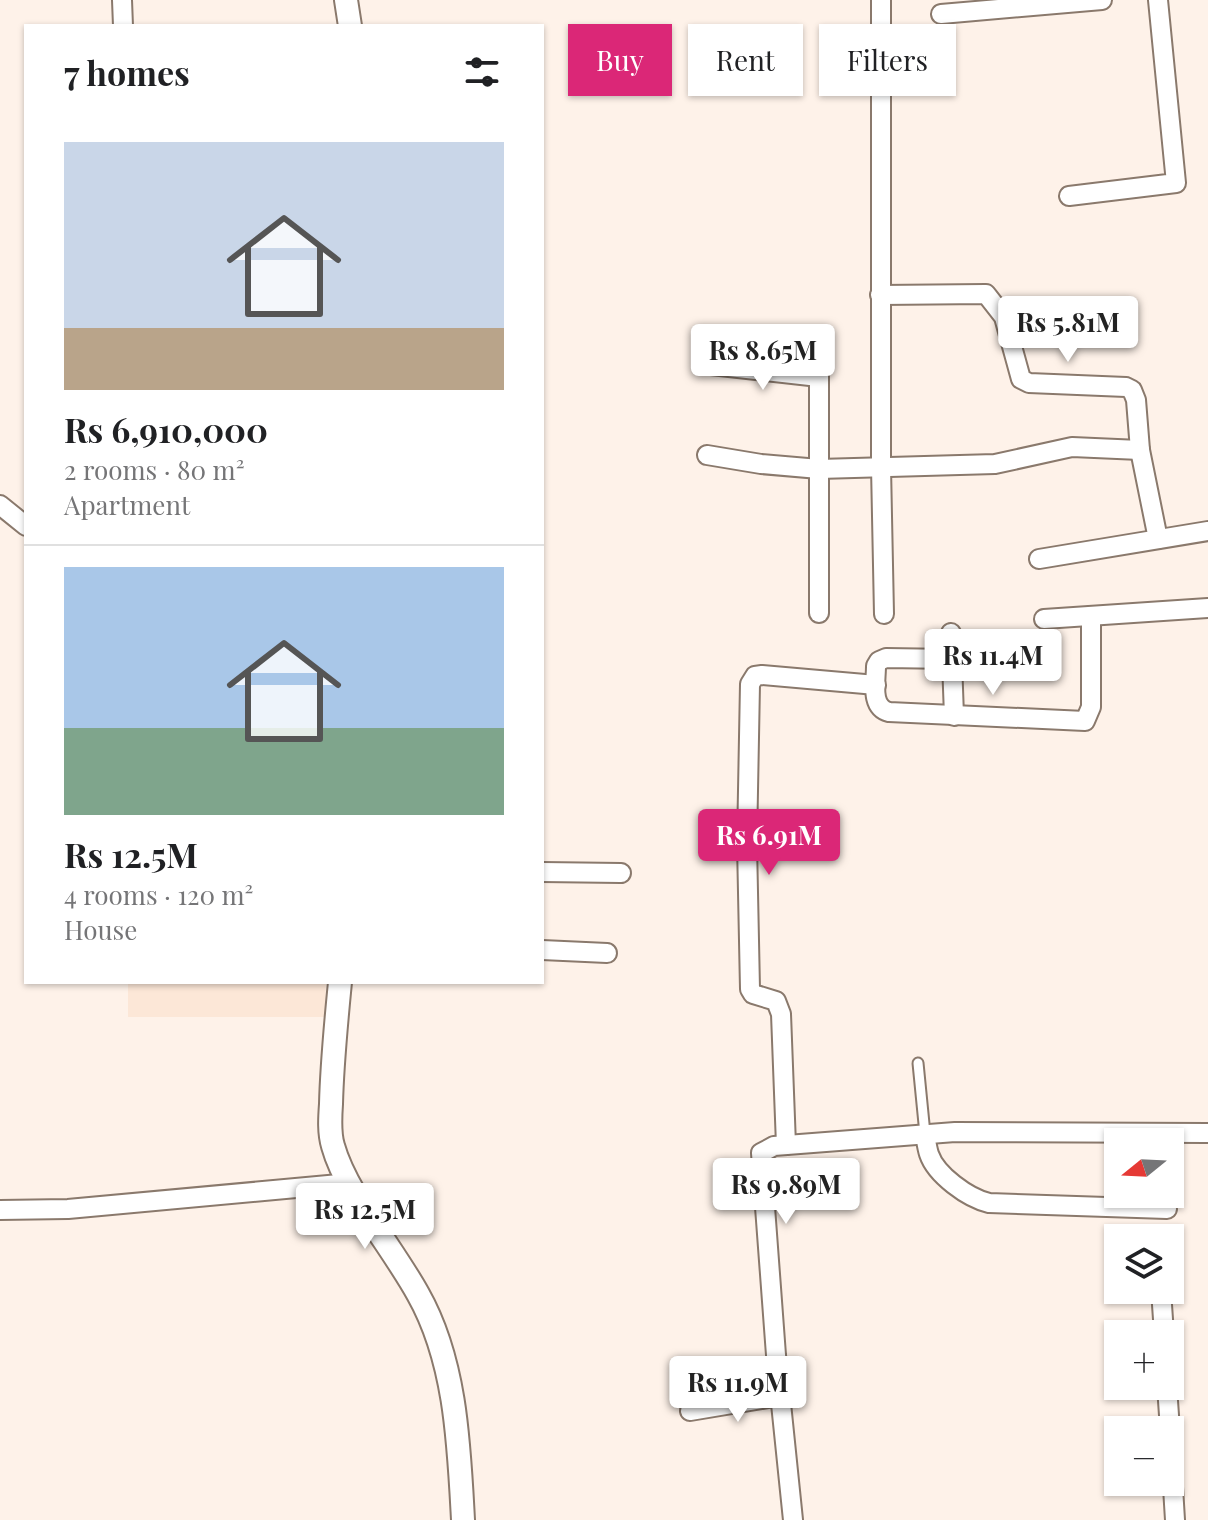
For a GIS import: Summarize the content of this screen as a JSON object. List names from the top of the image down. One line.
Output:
{"north":"left","page":{"chip":["Buy","Rent","Filters"],"heading":"7 homes","list":[{"name":"Rs 6,910,000","note":"2 rooms · 80 m² · Apartment"},{"name":"Rs 12.5M","note":"4 rooms · 120 m² · House"}],"price":["Rs 5.81M","Rs 8.65M","Rs 11.4M","Rs 6.91M","Rs 9.89M","Rs 12.5M","Rs 11.9M"],"map_buttons":["+","−"]}}
